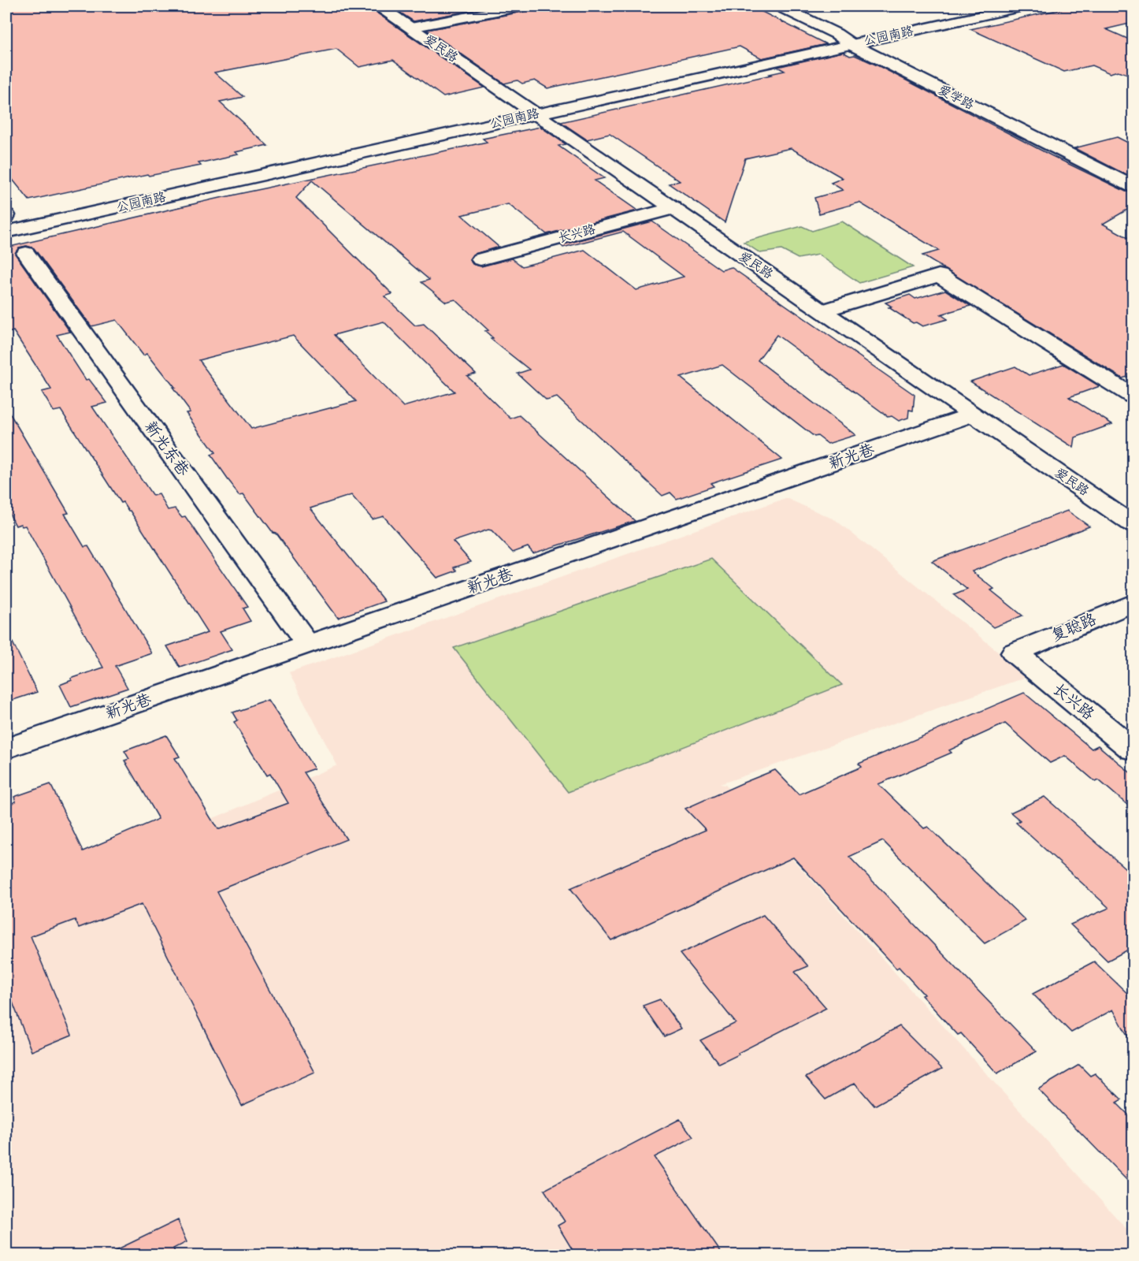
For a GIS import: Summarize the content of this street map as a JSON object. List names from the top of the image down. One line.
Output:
{"streets":{"street":["公园南路","爱民路","爱学路","长兴路","新光东巷","新光巷","复聪路"]},"crossings":[["公园南路","爱民路"],["公园南路","爱学路"],["爱民路","长兴路"],["爱民路","新光巷"],["长兴路","复聪路"],["新光东巷","新光巷"]]}
